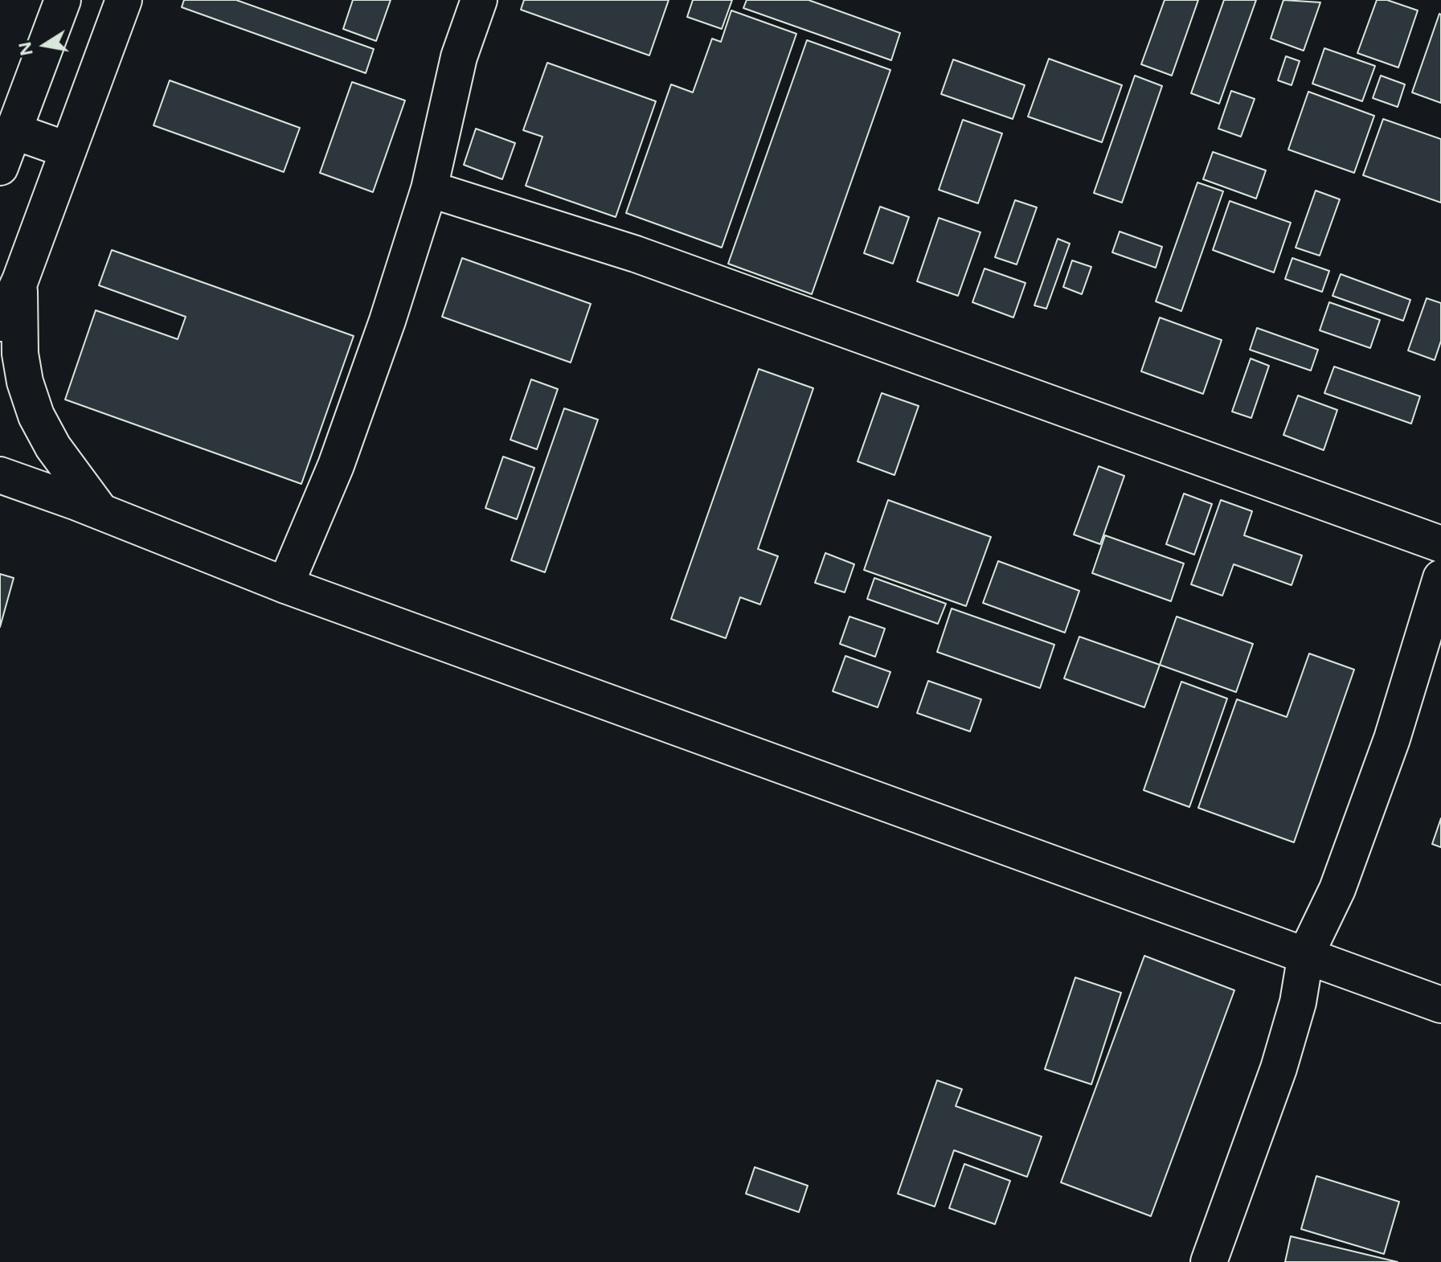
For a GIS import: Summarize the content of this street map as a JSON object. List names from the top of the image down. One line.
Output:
{"north":"left"}
